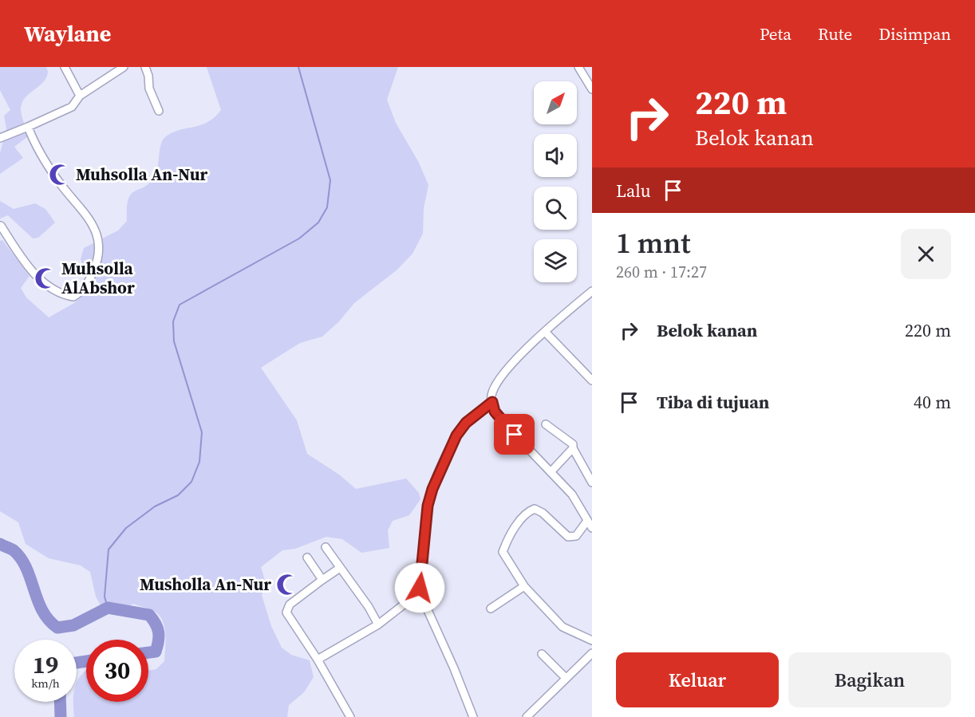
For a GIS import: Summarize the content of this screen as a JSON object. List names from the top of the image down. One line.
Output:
{"places":{"mosque":["Muhsolla An-Nur","Muhsolla AlAbshor","Musholla An-Nur"]},"north":"top right","page":{"header":"Waylane","nav":["Peta","Rute","Disimpan"],"turn":["220 m","Belok kanan"],"then":"Lalu","heading":["1 mnt","260 m · 17:27"],"list":[{"name":"Belok kanan","value":"220 m"},{"name":"Tiba di tujuan","value":"40 m"}],"speed":"19 km/h","limit":"30","buttons":["Keluar","Bagikan"]}}
